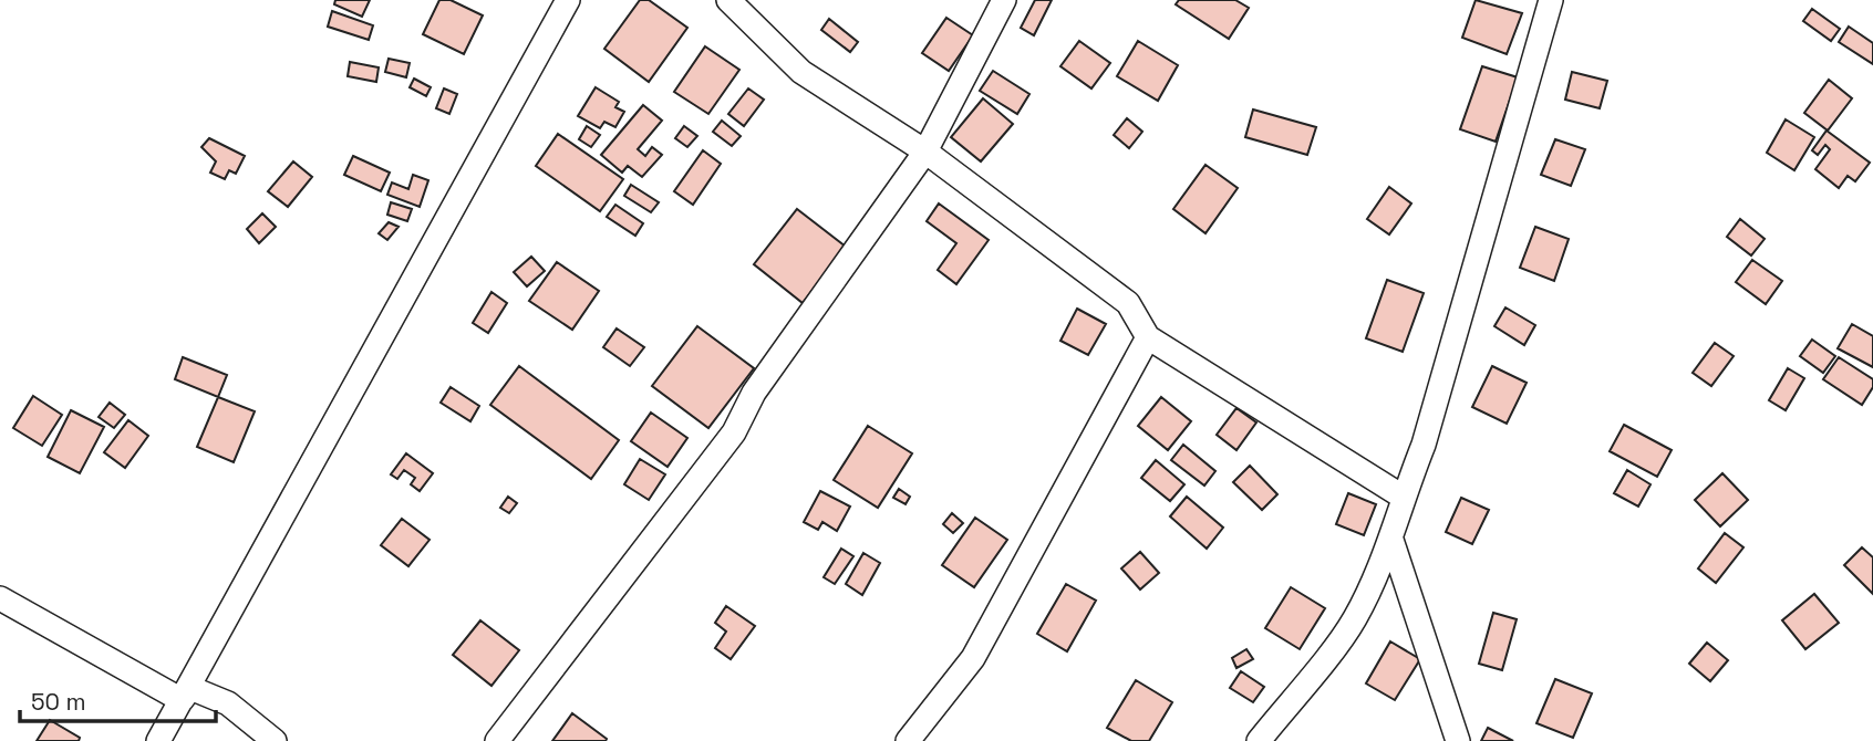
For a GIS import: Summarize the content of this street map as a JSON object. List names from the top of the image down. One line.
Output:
{"scale_bar":"50 m"}
